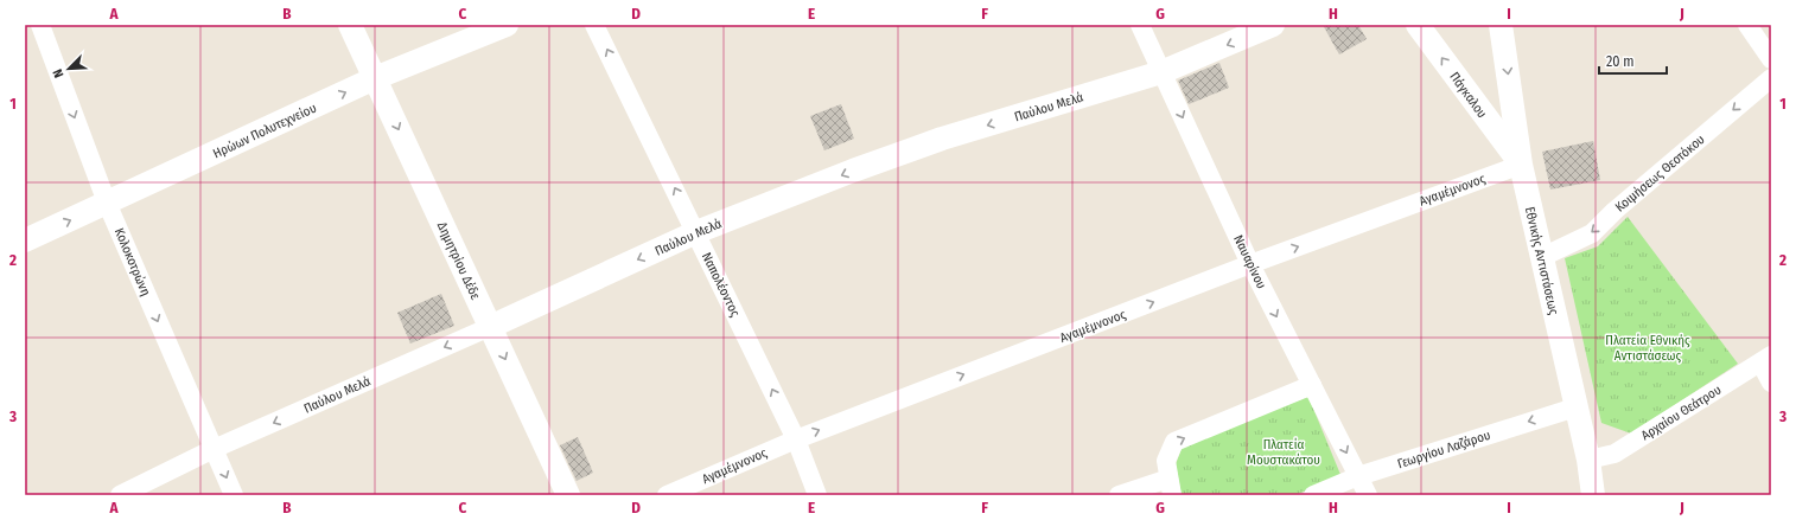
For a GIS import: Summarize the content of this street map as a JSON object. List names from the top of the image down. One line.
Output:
{"streets":{"street":["Πάγκαλου","Παύλου Μελά","Ηρώων Πολυτεχνείου","Κοιμήσεως Θεοτόκου","Αγαμέμνονος","Δημητρίου Δέδε","Εθνικής Αντιστάσεως","Κολοκοτρώνη","Ναυαρίνου","Ναπολέοντος","Αρχαίου Θεάτρου","Γεωργίου Λαζάρου"]},"crossings":[["Πάγκαλου","Αγαμέμνονος"],["Πάγκαλου","Εθνικής Αντιστάσεως"],["Παύλου Μελά","Δημητρίου Δέδε"],["Παύλου Μελά","Κολοκοτρώνη"],["Παύλου Μελά","Ναυαρίνου"],["Παύλου Μελά","Ναπολέοντος"],["Ηρώων Πολυτεχνείου","Δημητρίου Δέδε"],["Ηρώων Πολυτεχνείου","Κολοκοτρώνη"],["Κοιμήσεως Θεοτόκου","Εθνικής Αντιστάσεως"],["Αγαμέμνονος","Εθνικής Αντιστάσεως"],["Αγαμέμνονος","Ναυαρίνου"],["Αγαμέμνονος","Ναπολέοντος"],["Εθνικής Αντιστάσεως","Αρχαίου Θεάτρου"],["Εθνικής Αντιστάσεως","Γεωργίου Λαζάρου"],["Ναυαρίνου","Γεωργίου Λαζάρου"]],"one_way":["Πάγκαλου","Παύλου Μελά","Ηρώων Πολυτεχνείου","Κοιμήσεως Θεοτόκου","Αγαμέμνονος","Δημητρίου Δέδε","Κολοκοτρώνη","Ναυαρίνου","Ναπολέοντος","Γεωργίου Λαζάρου"],"parks":["Πλατεία Εθνικής Αντιστάσεως","Πλατεία Μουστακάτου"],"scale_bar":"20 m","north":"bottom left","grid":{"columns":["A","B","C","D","E","F","G","H","I","J"],"rows":["1","2","3"]}}
